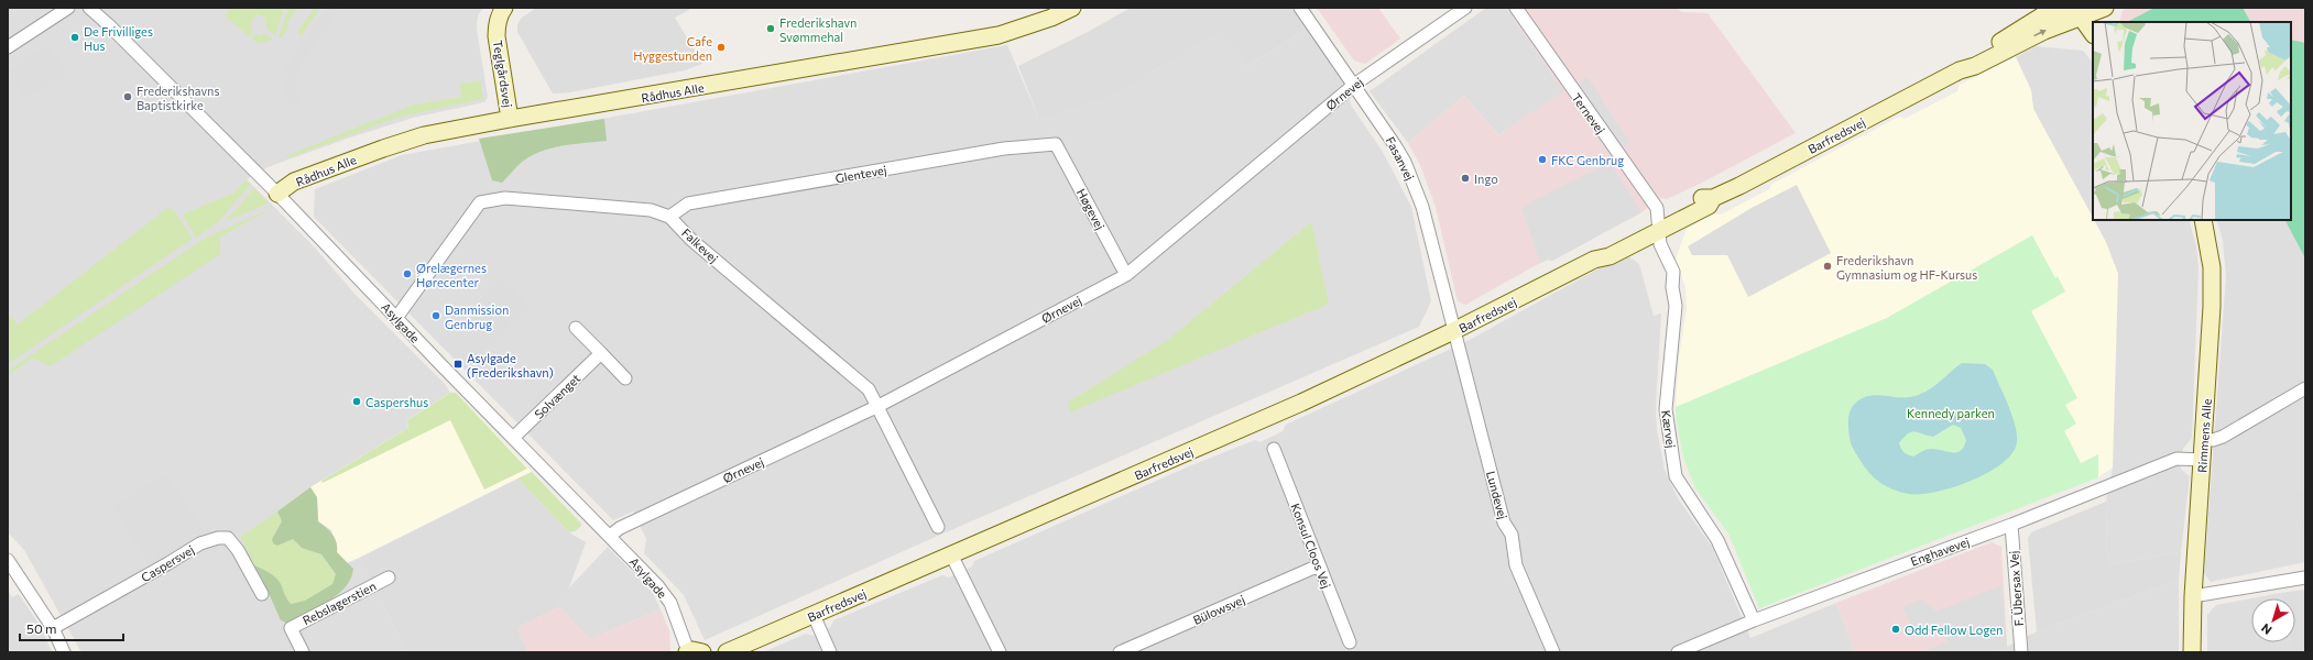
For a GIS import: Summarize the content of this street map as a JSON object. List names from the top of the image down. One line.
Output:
{"streets":{"street":["Teglgårdsvej","Rådhus Alle","Ørnevej","Ternevej","Barfredsvej","Fasanvej","Glentevej","Høgevej","Falkevej","Asylgade","Solvænget","Kærvej","Rimmens Alle","Lundevej","Konsul Cloos Vej","Enghavevej","Caspersvej","F. Übersax Vej","Rebslagerstien","Bülowsvej"]},"crossings":[["Teglgårdsvej","Rådhus Alle"],["Rådhus Alle","Asylgade"],["Ørnevej","Fasanvej"],["Ørnevej","Høgevej"],["Ørnevej","Falkevej"],["Ørnevej","Asylgade"],["Ternevej","Barfredsvej"],["Ternevej","Kærvej"],["Barfredsvej","Fasanvej"],["Barfredsvej","Kærvej"],["Barfredsvej","Lundevej"],["Fasanvej","Lundevej"],["Glentevej","Høgevej"],["Glentevej","Falkevej"],["Falkevej","Asylgade"],["Asylgade","Solvænget"],["Kærvej","Enghavevej"],["Rimmens Alle","Enghavevej"],["Konsul Cloos Vej","Bülowsvej"],["Enghavevej","F. Übersax Vej"]],"parks":["Kennedy parken"],"places":{"other":["Frederikshavn Svømmehal","De Frivilliges Hus","Cafe Hyggestunden","Frederikshavns Baptistkirke","FKC Genbrug","Ingo","Frederikshavn Gymnasium og HF-Kursus","Ørelægernes Hørecenter","Danmission Genbrug","Caspershus","Odd Fellow Logen"],"transit":["Asylgade (Frederikshavn)"]},"scale_bar":"50 m","north":"bottom left"}
